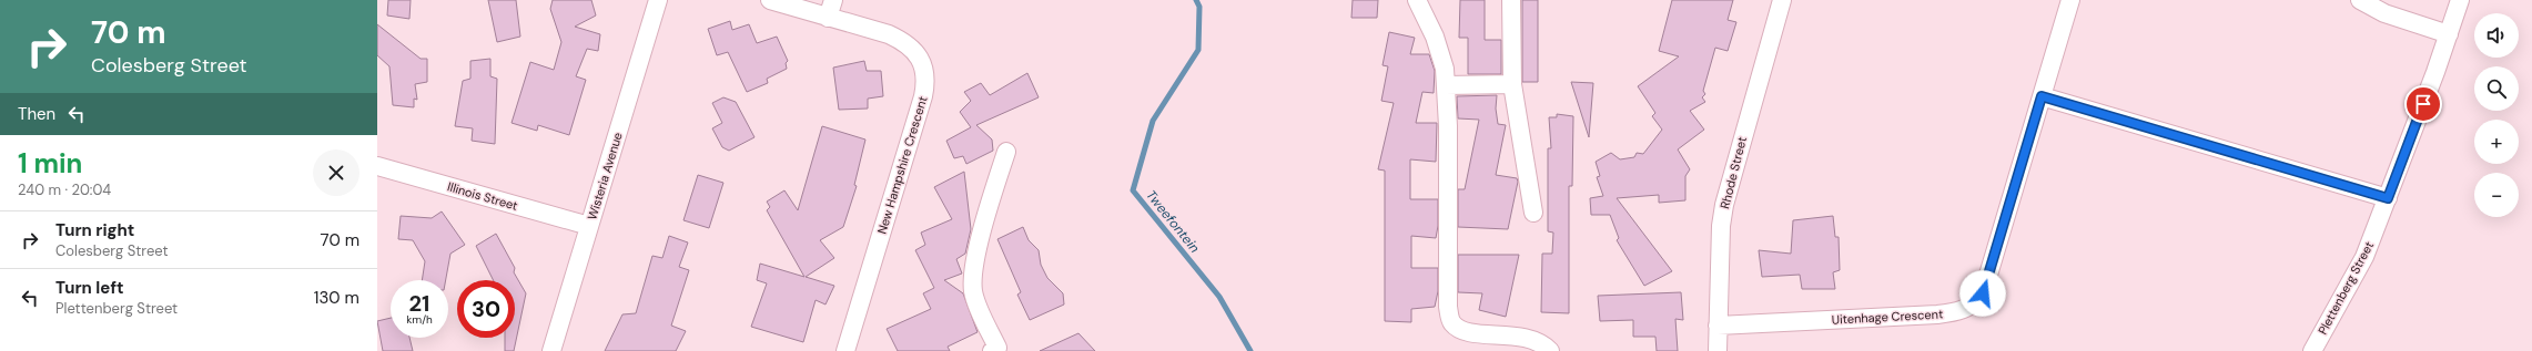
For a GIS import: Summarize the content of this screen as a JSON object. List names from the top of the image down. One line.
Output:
{"streets":{"street":["New Hampshire Crescent","Rhode Street","Wisteria Avenue","Illinois Street","Plettenberg Street","Uitenhage Crescent"]},"crossings":[["Rhode Street","Uitenhage Crescent"],["Wisteria Avenue","Illinois Street"]],"water":["Tweefontein"],"page":{"turn":["70 m","Colesberg Street"],"map_buttons":["+","−"],"then":"Then","heading":["1 min","240 m · 20:04"],"list":[{"name":"Turn right","note":"Colesberg Street","value":"70 m"},{"name":"Turn left","note":"Plettenberg Street","value":"130 m"}],"speed":"21 km/h","limit":"30"}}
